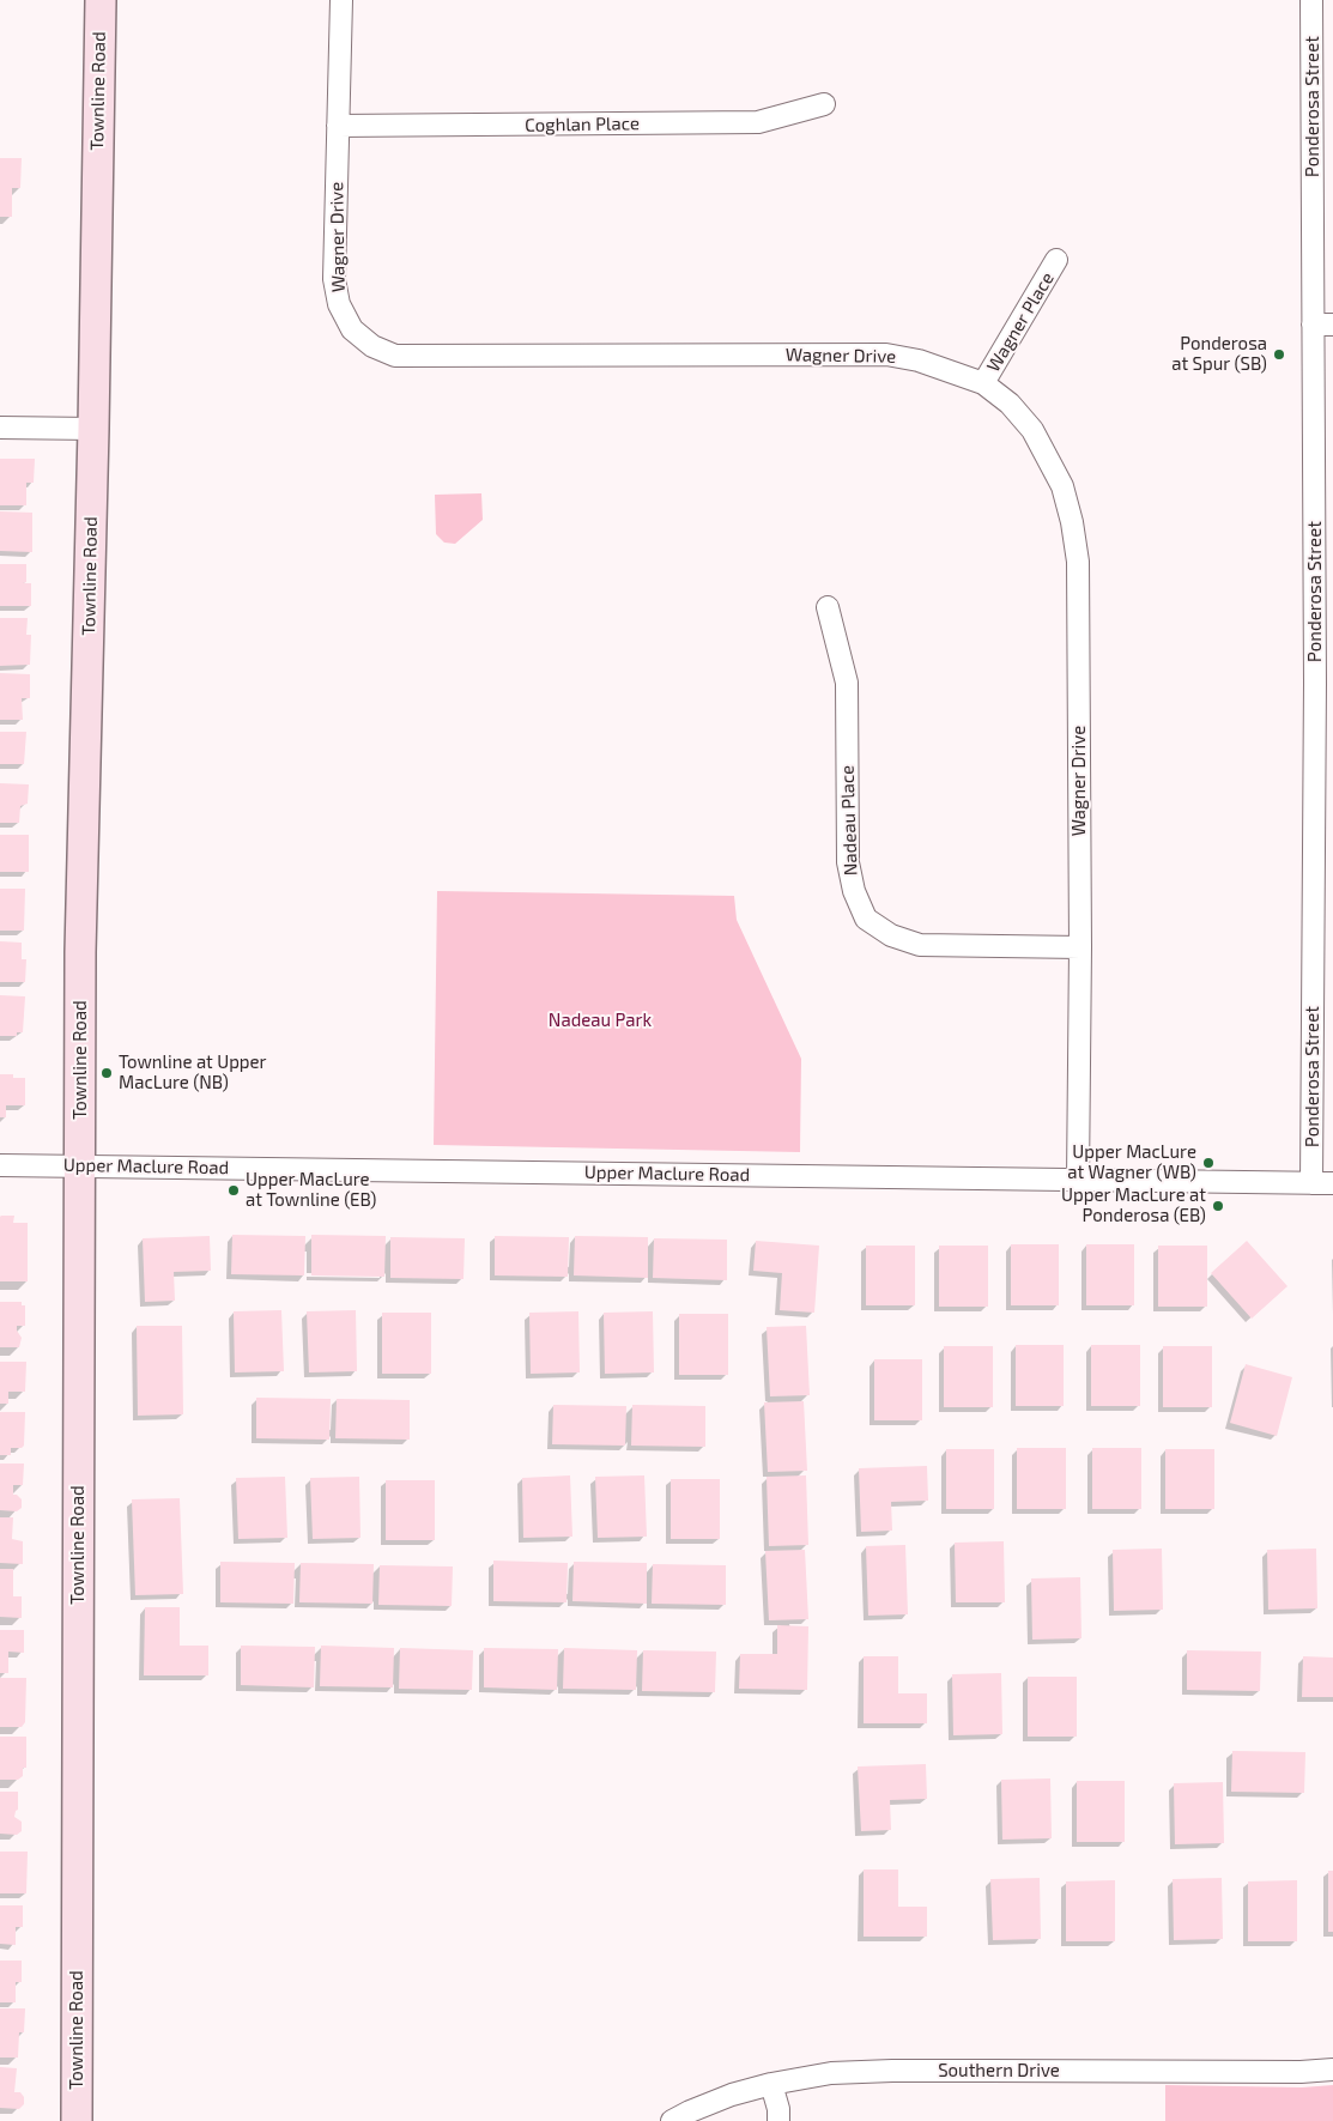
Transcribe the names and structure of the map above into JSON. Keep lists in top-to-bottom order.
{
  "streets": {
    "street": [
      "Townline Road",
      "Ponderosa Street",
      "Coghlan Place",
      "Wagner Drive",
      "Wagner Place",
      "Nadeau Place",
      "Upper Maclure Road",
      "Southern Drive"
    ]
  },
  "crossings": [
    ["Townline Road", "Upper Maclure Road"],
    ["Ponderosa Street", "Upper Maclure Road"],
    ["Coghlan Place", "Wagner Drive"],
    ["Wagner Drive", "Wagner Place"],
    ["Wagner Drive", "Nadeau Place"],
    ["Wagner Drive", "Upper Maclure Road"]
  ],
  "parks": ["Nadeau Park"],
  "places": [
    "Ponderosa at Spur (SB)",
    "Townline at Upper MacLure (NB)",
    "Upper MacLure at Wagner (WB)",
    "Upper MacLure at Townline (EB)",
    "Upper MacLure at Ponderosa (EB)"
  ]
}
